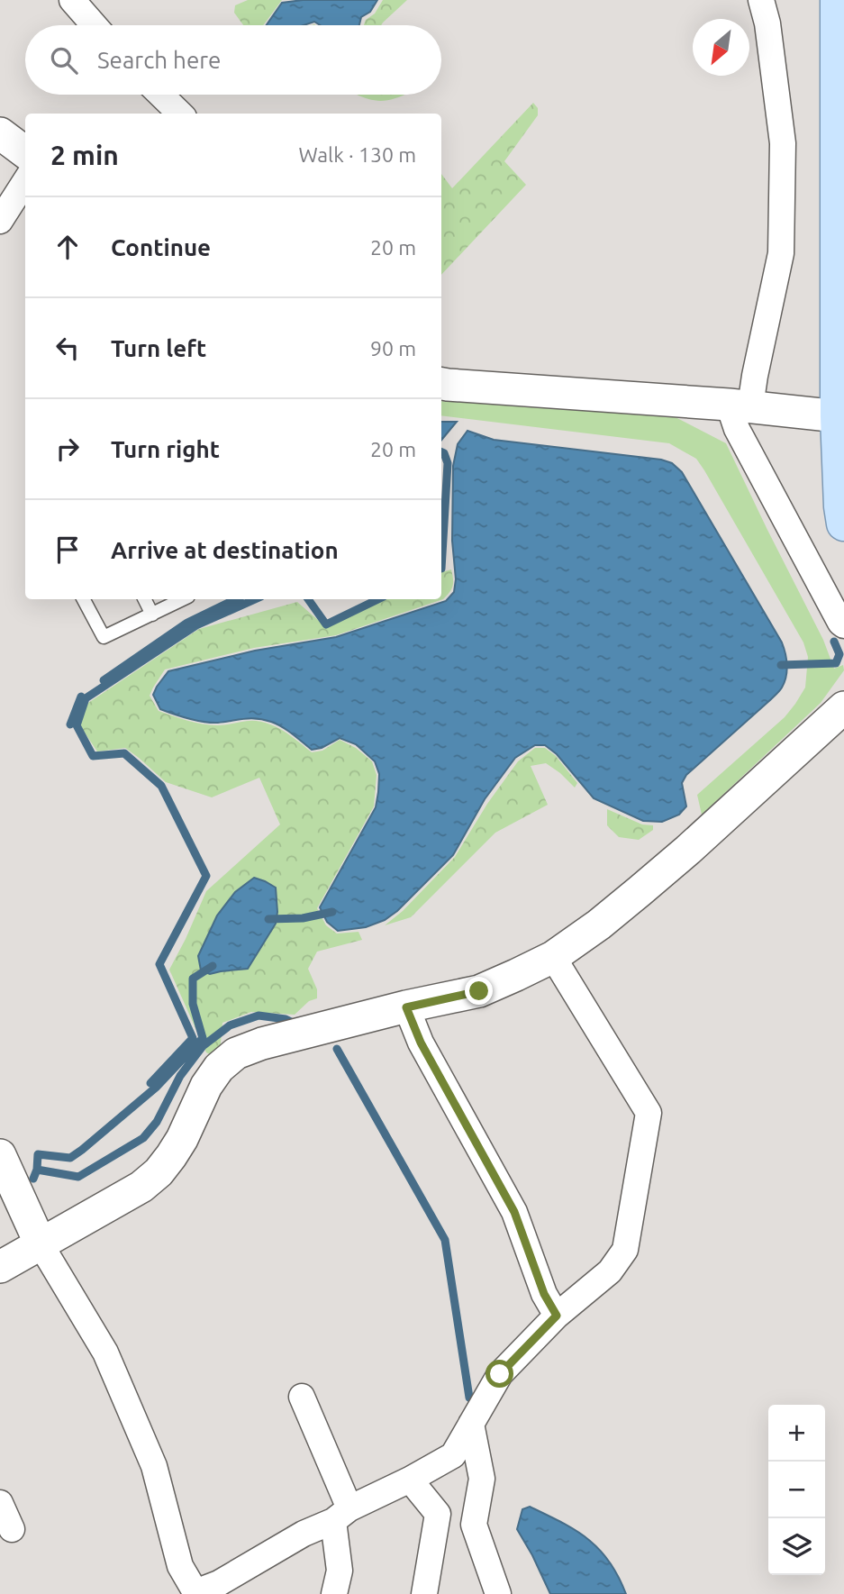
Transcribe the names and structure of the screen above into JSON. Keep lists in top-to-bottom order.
{
  "north": "bottom left",
  "page": {
    "search": "Search here",
    "heading": ["2 min", "Walk · 130 m"],
    "list": [
      ["Continue", "20 m"],
      ["Turn left", "90 m"],
      ["Turn right", "20 m"],
      "Arrive at destination"
    ],
    "map_buttons": ["+", "−"]
  }
}
